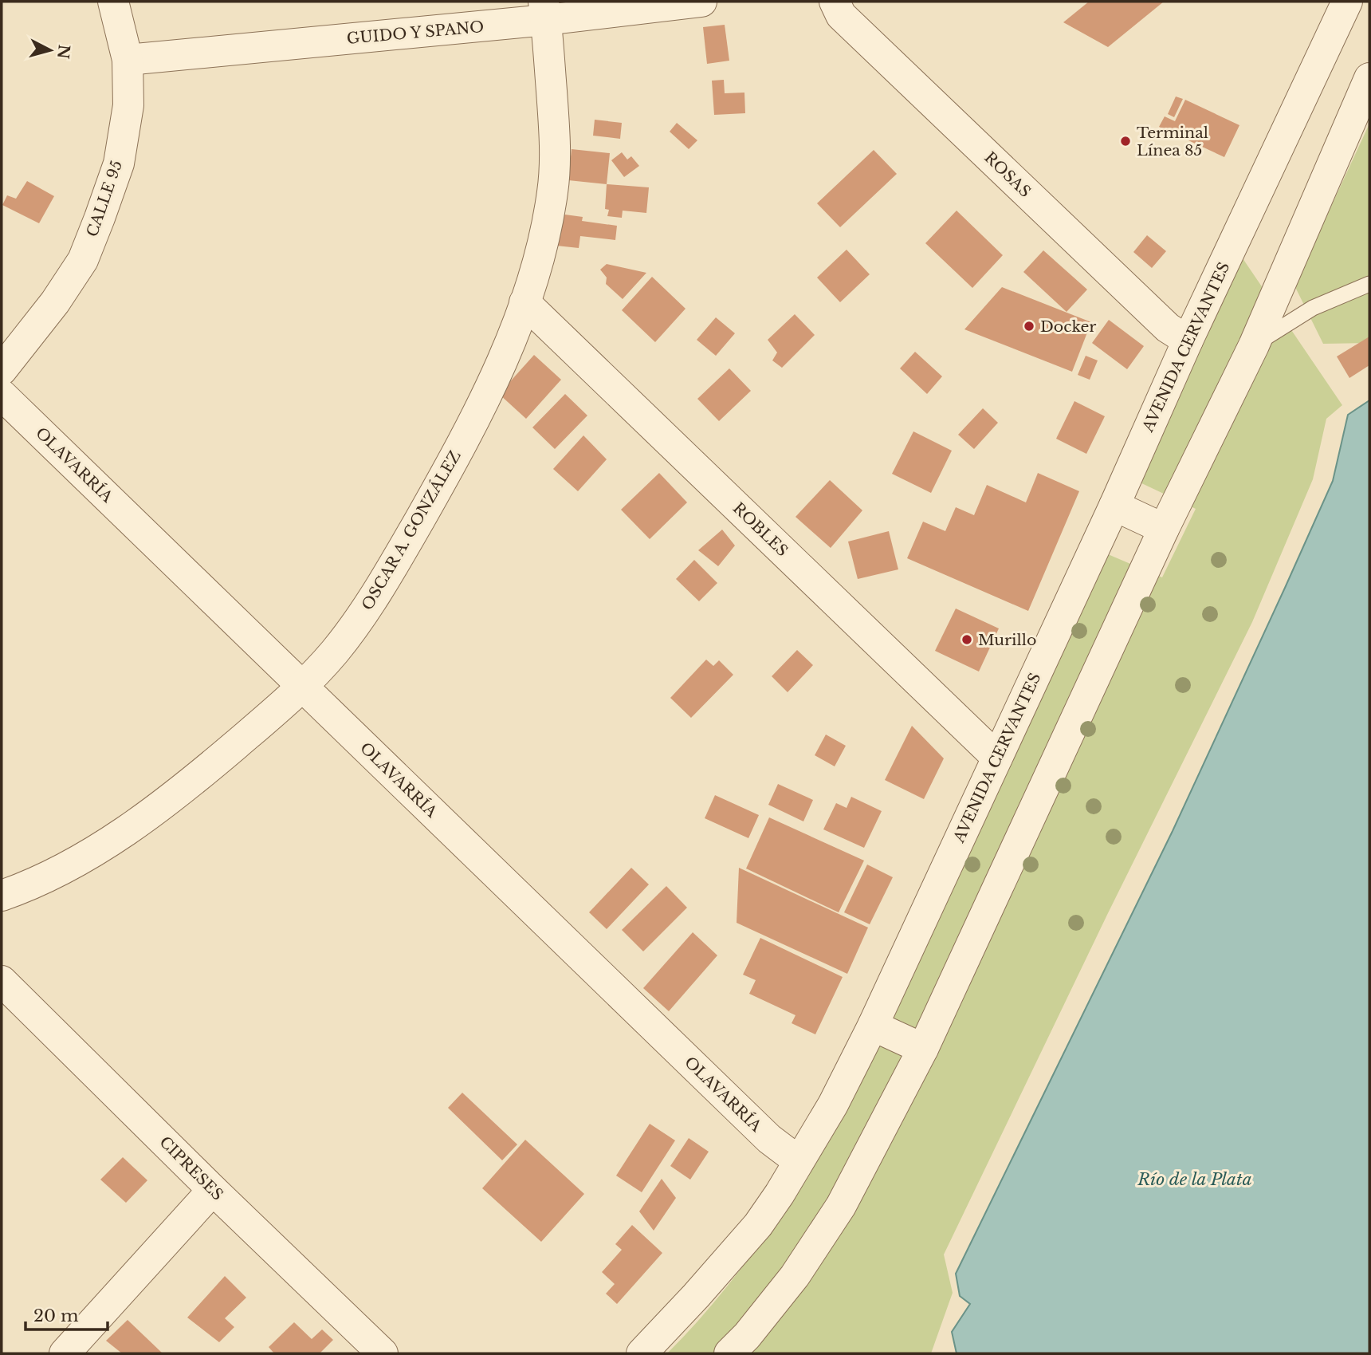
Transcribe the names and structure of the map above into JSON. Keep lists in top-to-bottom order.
{
  "streets": {
    "street": [
      "GUIDO Y SPANO",
      "ROSAS",
      "CALLE 95",
      "AVENIDA CERVANTES",
      "OLAVARRÍA",
      "ROBLES",
      "OSCAR A. GONZÁLEZ",
      "CIPRESES"
    ]
  },
  "crossings": [
    ["GUIDO Y SPANO", "CALLE 95"],
    ["GUIDO Y SPANO", "OSCAR A. GONZÁLEZ"],
    ["ROSAS", "AVENIDA CERVANTES"],
    ["AVENIDA CERVANTES", "OLAVARRÍA"],
    ["AVENIDA CERVANTES", "ROBLES"],
    ["OLAVARRÍA", "OSCAR A. GONZÁLEZ"],
    ["ROBLES", "OSCAR A. GONZÁLEZ"]
  ],
  "water": ["Río de la Plata"],
  "places": ["Terminal Línea 85", "Docker", "Murillo"],
  "scale_bar": "20 m",
  "north": "right"
}
